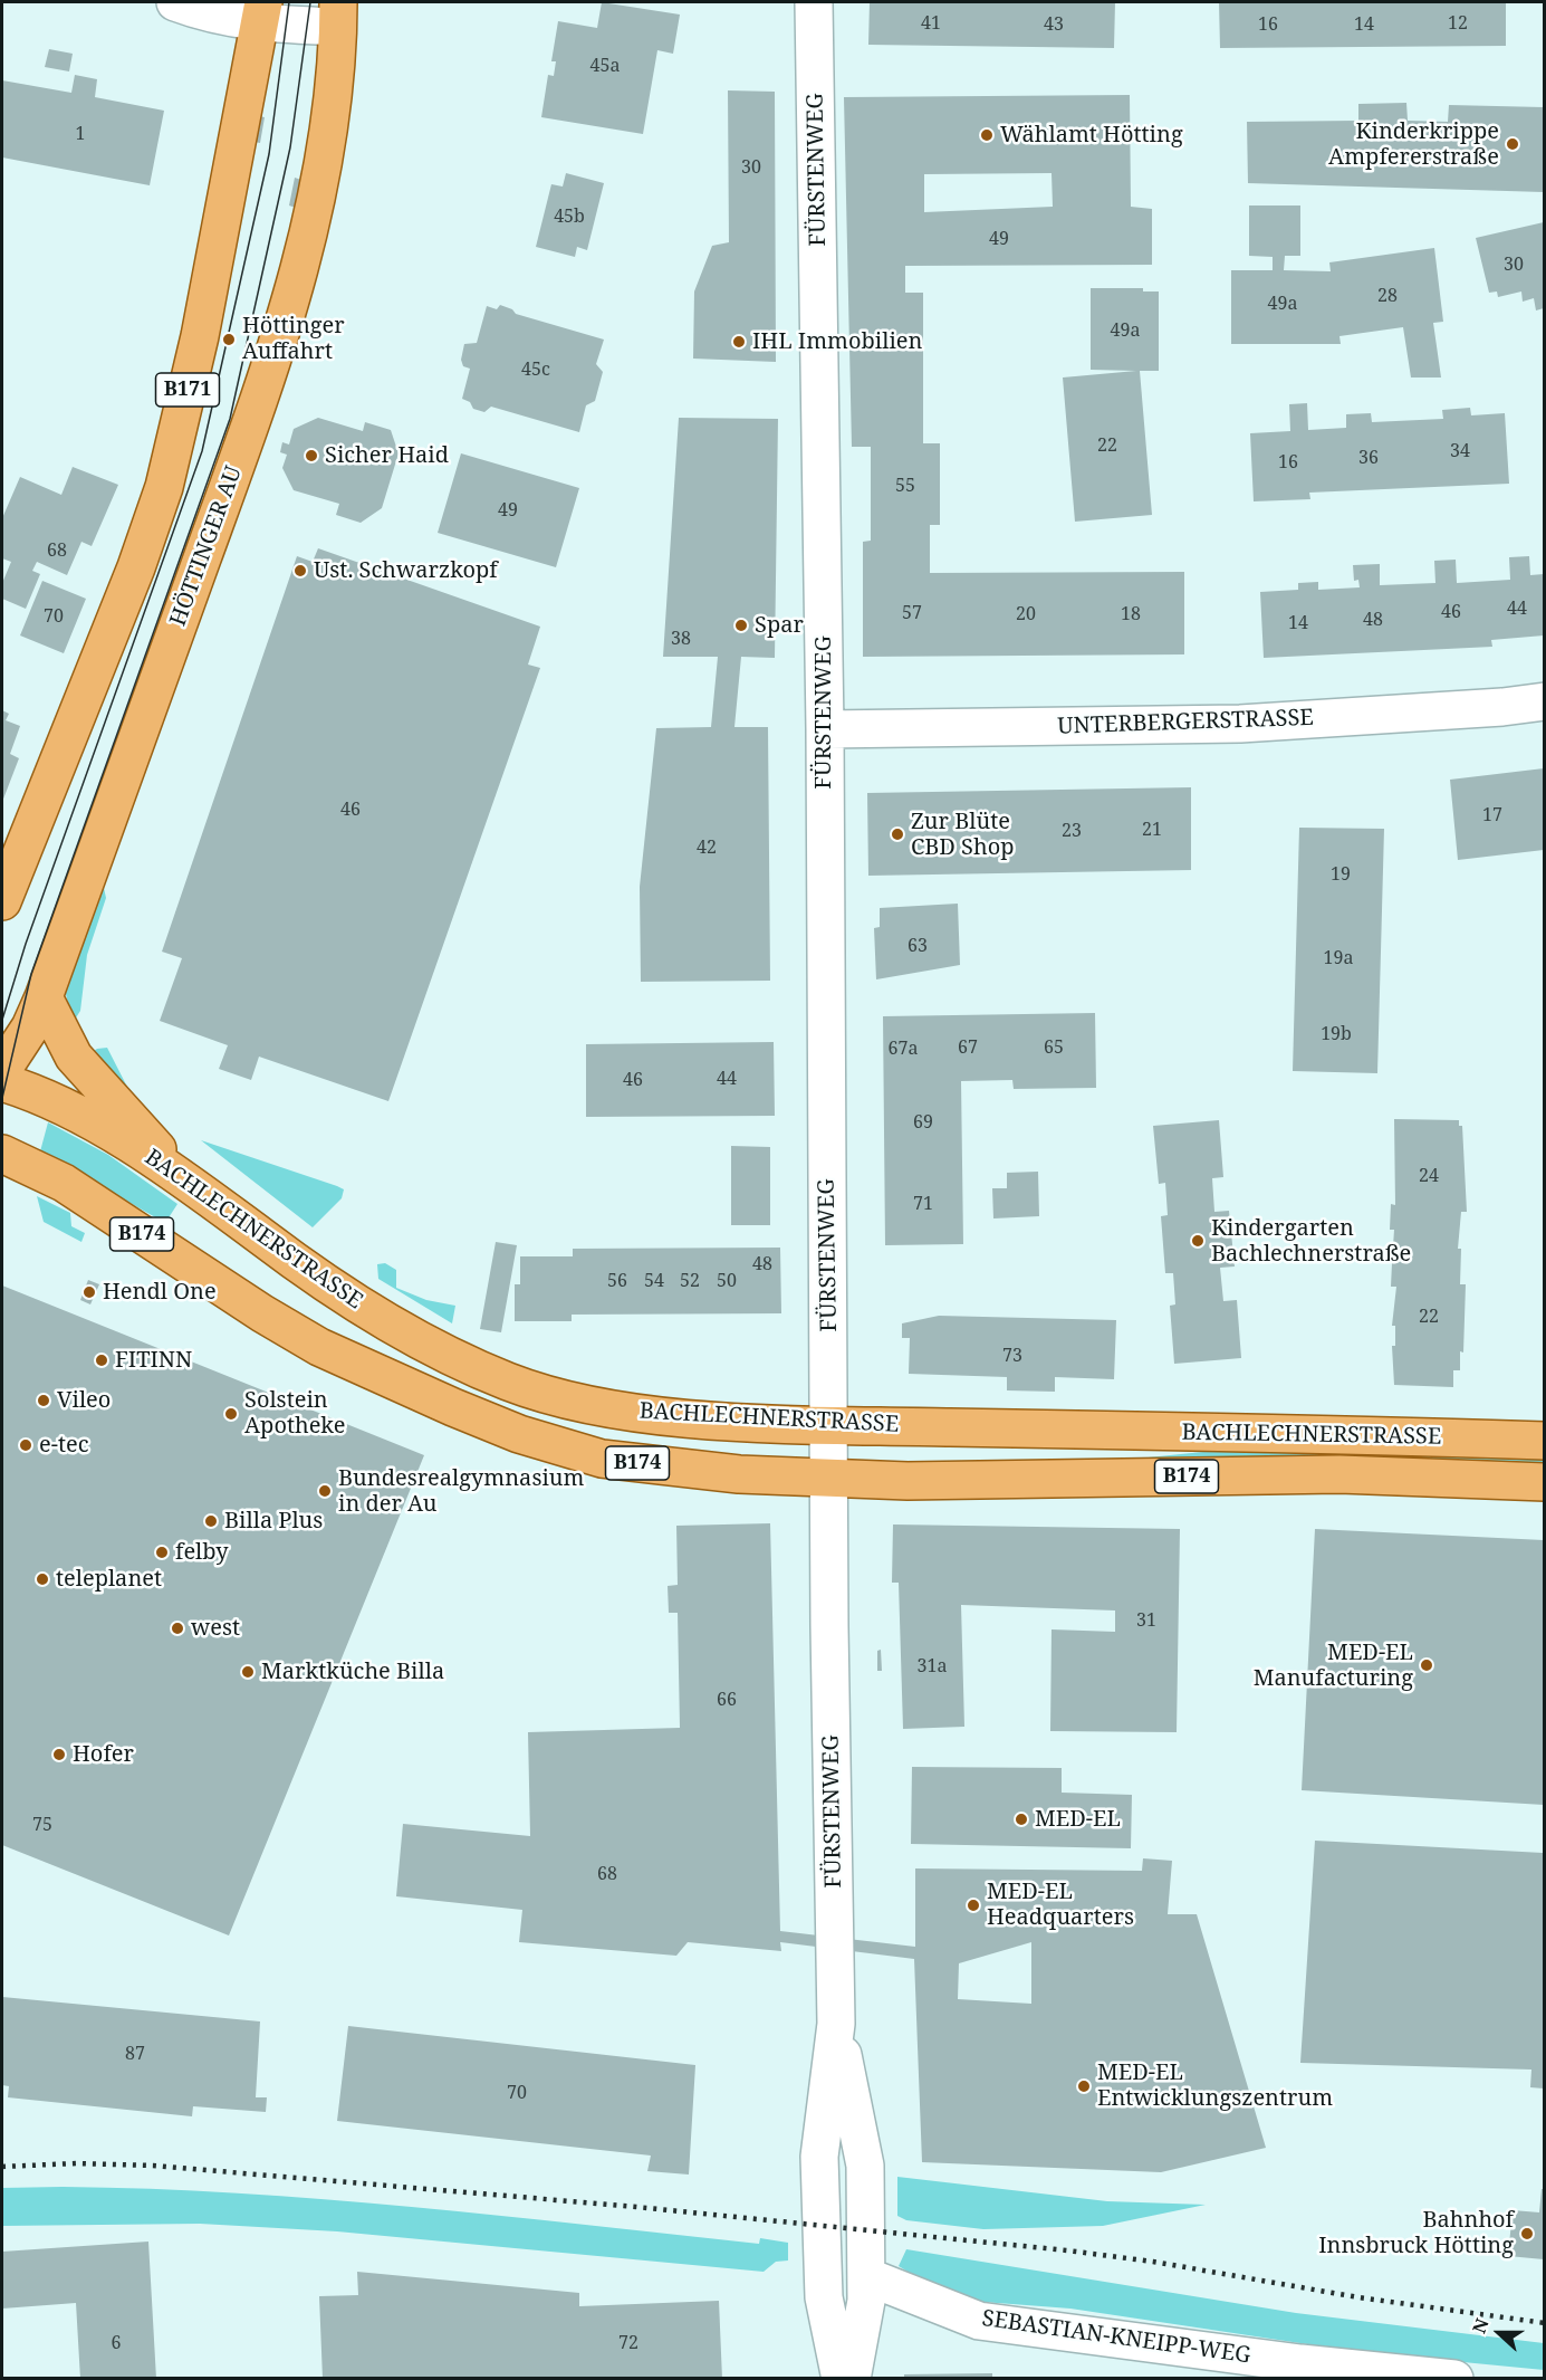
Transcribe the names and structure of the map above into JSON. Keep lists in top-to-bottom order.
{
  "streets": {
    "main road": [
      "B171",
      "HÖTTINGER AU",
      "BACHLECHNERSTRASSE",
      "B174"
    ],
    "street": ["FÜRSTENWEG", "UNTERBERGERSTRASSE", "SEBASTIAN-KNEIPP-WEG"]
  },
  "crossings": [
    ["FÜRSTENWEG", "UNTERBERGERSTRASSE"],
    ["FÜRSTENWEG", "BACHLECHNERSTRASSE"],
    ["FÜRSTENWEG", "SEBASTIAN-KNEIPP-WEG"]
  ],
  "places": [
    "Wählamt Hötting",
    "Kinderkrippe Ampfererstraße",
    "Höttinger Auffahrt",
    "IHL Immobilien",
    "Sicher Haid",
    "Ust. Schwarzkopf",
    "Spar",
    "Zur Blüte CBD Shop",
    "Kindergarten Bachlechnerstraße",
    "Hendl One",
    "FITINN",
    "Vileo",
    "Solstein Apotheke",
    "e-tec",
    "Bundesrealgymnasium in der Au",
    "Billa Plus",
    "felby",
    "teleplanet",
    "west",
    "MED-EL Manufacturing",
    "Marktküche Billa",
    "Hofer",
    "MED-EL",
    "MED-EL Headquarters",
    "MED-EL Entwicklungszentrum",
    "Bahnhof Innsbruck Hötting"
  ],
  "house_numbers": [
    "41",
    "12",
    "43",
    "16",
    "14",
    "45a",
    "1",
    "30",
    "45b",
    "49",
    "30",
    "28",
    "49a",
    "49a",
    "45c",
    "22",
    "34",
    "36",
    "16",
    "55",
    "49",
    "68",
    "44",
    "46",
    "57",
    "20",
    "18",
    "70",
    "48",
    "14",
    "38",
    "46",
    "17",
    "21",
    "23",
    "42",
    "19",
    "63",
    "19a",
    "19b",
    "67",
    "65",
    "67a",
    "44",
    "46",
    "69",
    "24",
    "71",
    "48",
    "56",
    "54",
    "52",
    "50",
    "22",
    "73",
    "31",
    "31a",
    "66",
    "75",
    "68",
    "87",
    "70",
    "6",
    "72"
  ],
  "north": "left"
}
